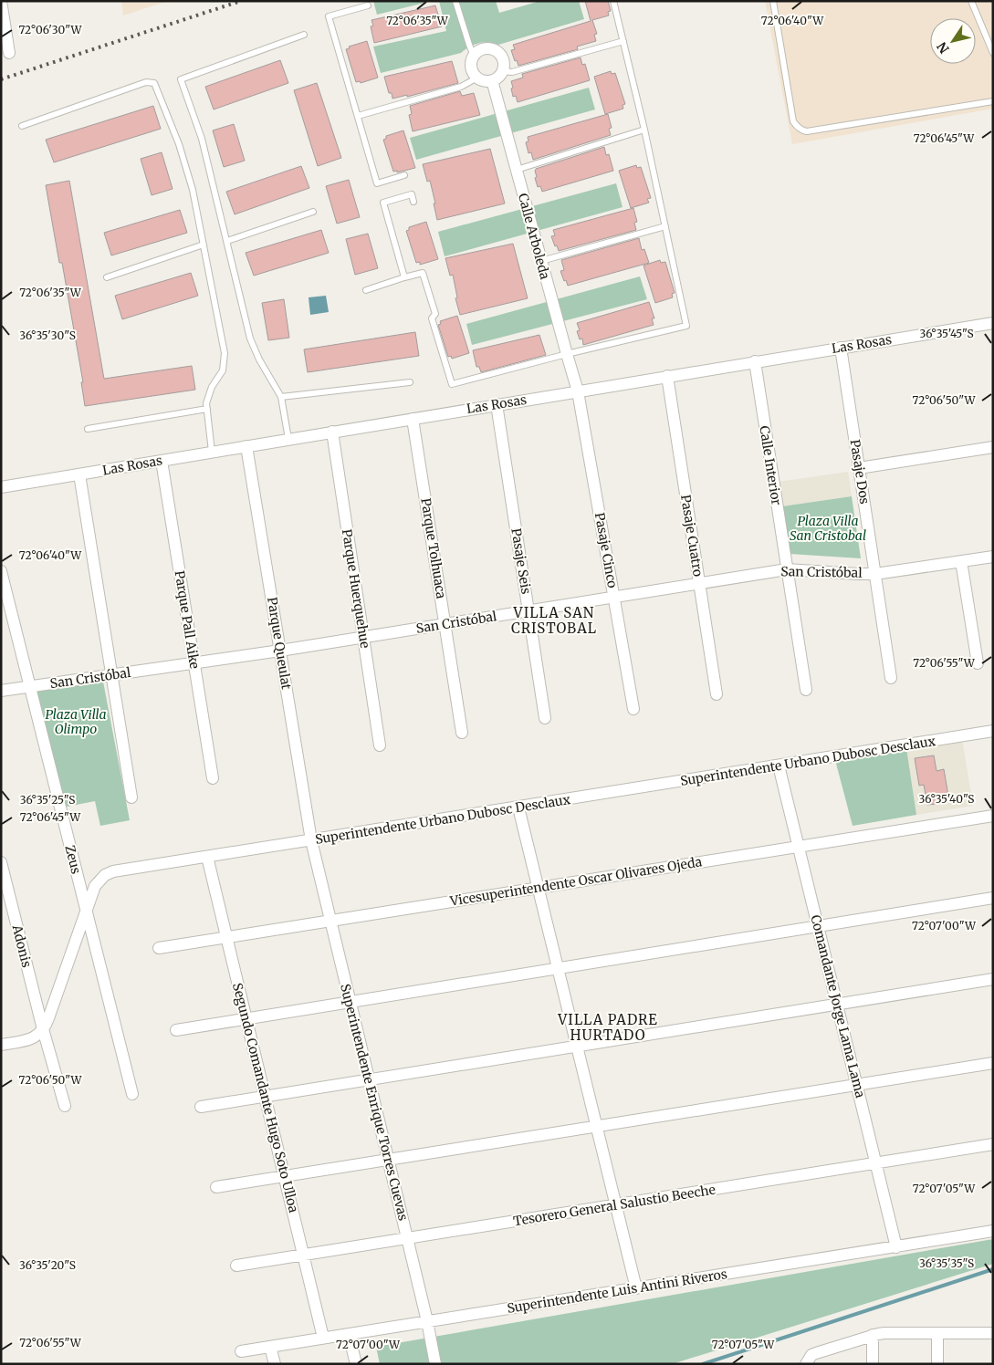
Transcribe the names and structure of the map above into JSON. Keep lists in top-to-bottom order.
{
  "streets": {
    "street": [
      "Calle Arboleda",
      "Las Rosas",
      "Calle Interior",
      "Pasaje Dos",
      "Pasaje Cuatro",
      "Parque Tolhuaca",
      "Pasaje Cinco",
      "Pasaje Seis",
      "San Cristóbal",
      "Parque Huerquehue",
      "Parque Pall Aike",
      "Parque Queulat",
      "Superintendente Urbano Dubosc Desclaux",
      "Zeus",
      "Vicesuperintendente Oscar Olivares Ojeda",
      "Adonis",
      "Comandante Jorge Lama Lama",
      "Segundo Comandante Hugo Soto Ulloa",
      "Superintendente Enrique Torres Cuevas",
      "Tesorero General Salustio Beeche",
      "Superintendente Luis Antini Riveros"
    ]
  },
  "crossings": [
    ["Calle Arboleda", "Las Rosas"],
    ["Calle Arboleda", "Pasaje Cinco"],
    ["Las Rosas", "Calle Interior"],
    ["Las Rosas", "Pasaje Dos"],
    ["Las Rosas", "Pasaje Cuatro"],
    ["Las Rosas", "Parque Tolhuaca"],
    ["Las Rosas", "Pasaje Cinco"],
    ["Las Rosas", "Pasaje Seis"],
    ["Las Rosas", "Parque Huerquehue"],
    ["Las Rosas", "Parque Pall Aike"],
    ["Las Rosas", "Parque Queulat"],
    ["Calle Interior", "San Cristóbal"],
    ["Pasaje Dos", "San Cristóbal"],
    ["Pasaje Cuatro", "San Cristóbal"],
    ["Parque Tolhuaca", "San Cristóbal"],
    ["Pasaje Cinco", "San Cristóbal"],
    ["Pasaje Seis", "San Cristóbal"],
    ["San Cristóbal", "Parque Huerquehue"],
    ["San Cristóbal", "Parque Pall Aike"],
    ["San Cristóbal", "Parque Queulat"],
    ["San Cristóbal", "Zeus"],
    ["Parque Queulat", "Superintendente Urbano Dubosc Desclaux"],
    ["Parque Queulat", "Superintendente Enrique Torres Cuevas"],
    ["Superintendente Urbano Dubosc Desclaux", "Zeus"],
    ["Superintendente Urbano Dubosc Desclaux", "Adonis"],
    ["Superintendente Urbano Dubosc Desclaux", "Comandante Jorge Lama Lama"],
    ["Superintendente Urbano Dubosc Desclaux", "Segundo Comandante Hugo Soto Ulloa"],
    ["Superintendente Urbano Dubosc Desclaux", "Superintendente Enrique Torres Cuevas"],
    ["Vicesuperintendente Oscar Olivares Ojeda", "Comandante Jorge Lama Lama"],
    ["Vicesuperintendente Oscar Olivares Ojeda", "Segundo Comandante Hugo Soto Ulloa"],
    ["Vicesuperintendente Oscar Olivares Ojeda", "Superintendente Enrique Torres Cuevas"],
    ["Comandante Jorge Lama Lama", "Tesorero General Salustio Beeche"],
    ["Comandante Jorge Lama Lama", "Superintendente Luis Antini Riveros"],
    ["Segundo Comandante Hugo Soto Ulloa", "Tesorero General Salustio Beeche"],
    ["Segundo Comandante Hugo Soto Ulloa", "Superintendente Luis Antini Riveros"],
    ["Superintendente Enrique Torres Cuevas", "Tesorero General Salustio Beeche"],
    ["Superintendente Enrique Torres Cuevas", "Superintendente Luis Antini Riveros"]
  ],
  "districts": ["VILLA SAN CRISTOBAL", "VILLA PADRE HURTADO"],
  "parks": ["Plaza Villa San Cristobal", "Plaza Villa Olimpo"],
  "north": "bottom left",
  "coordinates": [
    "72°06'35\"W",
    "72°06'40\"W",
    "72°06'30\"W",
    "72°06'45\"W",
    "36°35'45\"S",
    "36°35'30\"S",
    "72°06'50\"W",
    "72°06'55\"W",
    "36°35'40\"S",
    "36°35'25\"S",
    "72°07'00\"W",
    "72°07'05\"W",
    "36°35'35\"S",
    "36°35'20\"S"
  ]
}
